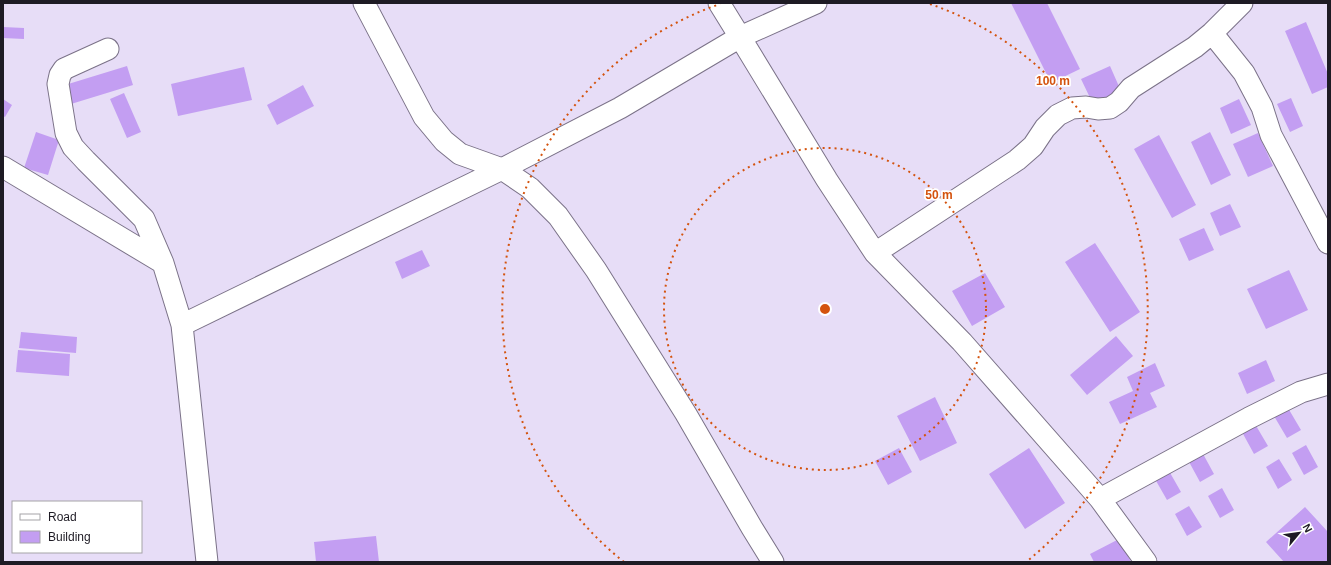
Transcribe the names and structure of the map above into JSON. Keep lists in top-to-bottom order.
{
  "legend": ["Road", "Building"],
  "north": "top right",
  "rings": ["100 m", "50 m"]
}
